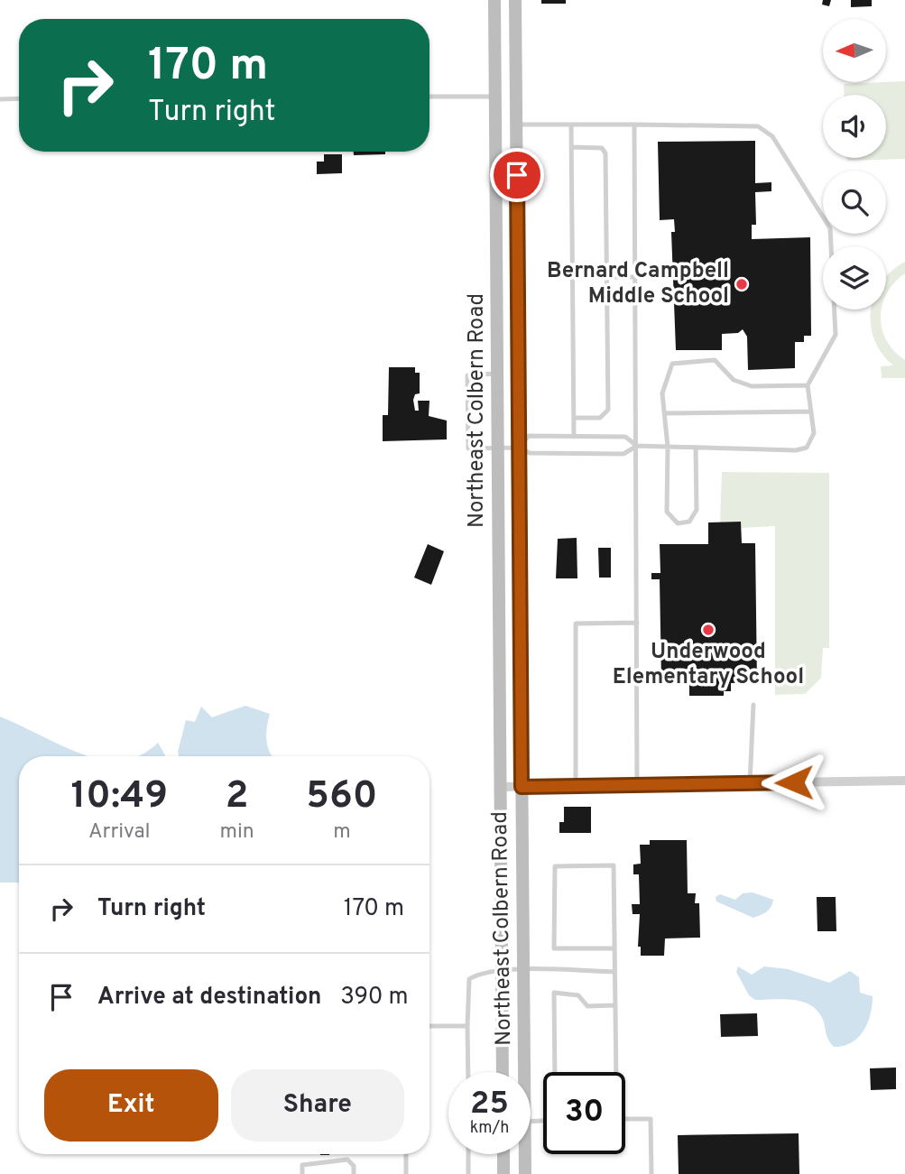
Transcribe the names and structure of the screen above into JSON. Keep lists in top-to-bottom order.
{
  "streets": {
    "main road": ["Northeast Colbern Road"]
  },
  "places": ["Bernard Campbell Middle School", "Underwood Elementary School"],
  "north": "left",
  "page": {
    "turn": ["170 m", "Turn right"],
    "eta": [
      "10:49",
      "Arrival",
      "2",
      "min",
      "560",
      "m"
    ],
    "list": [
      {
        "name": "Turn right",
        "value": "170 m"
      },
      {
        "name": "Arrive at destination",
        "value": "390 m"
      }
    ],
    "buttons": ["Exit", "Share"],
    "speed": "25 km/h",
    "limit": "30"
  }
}
